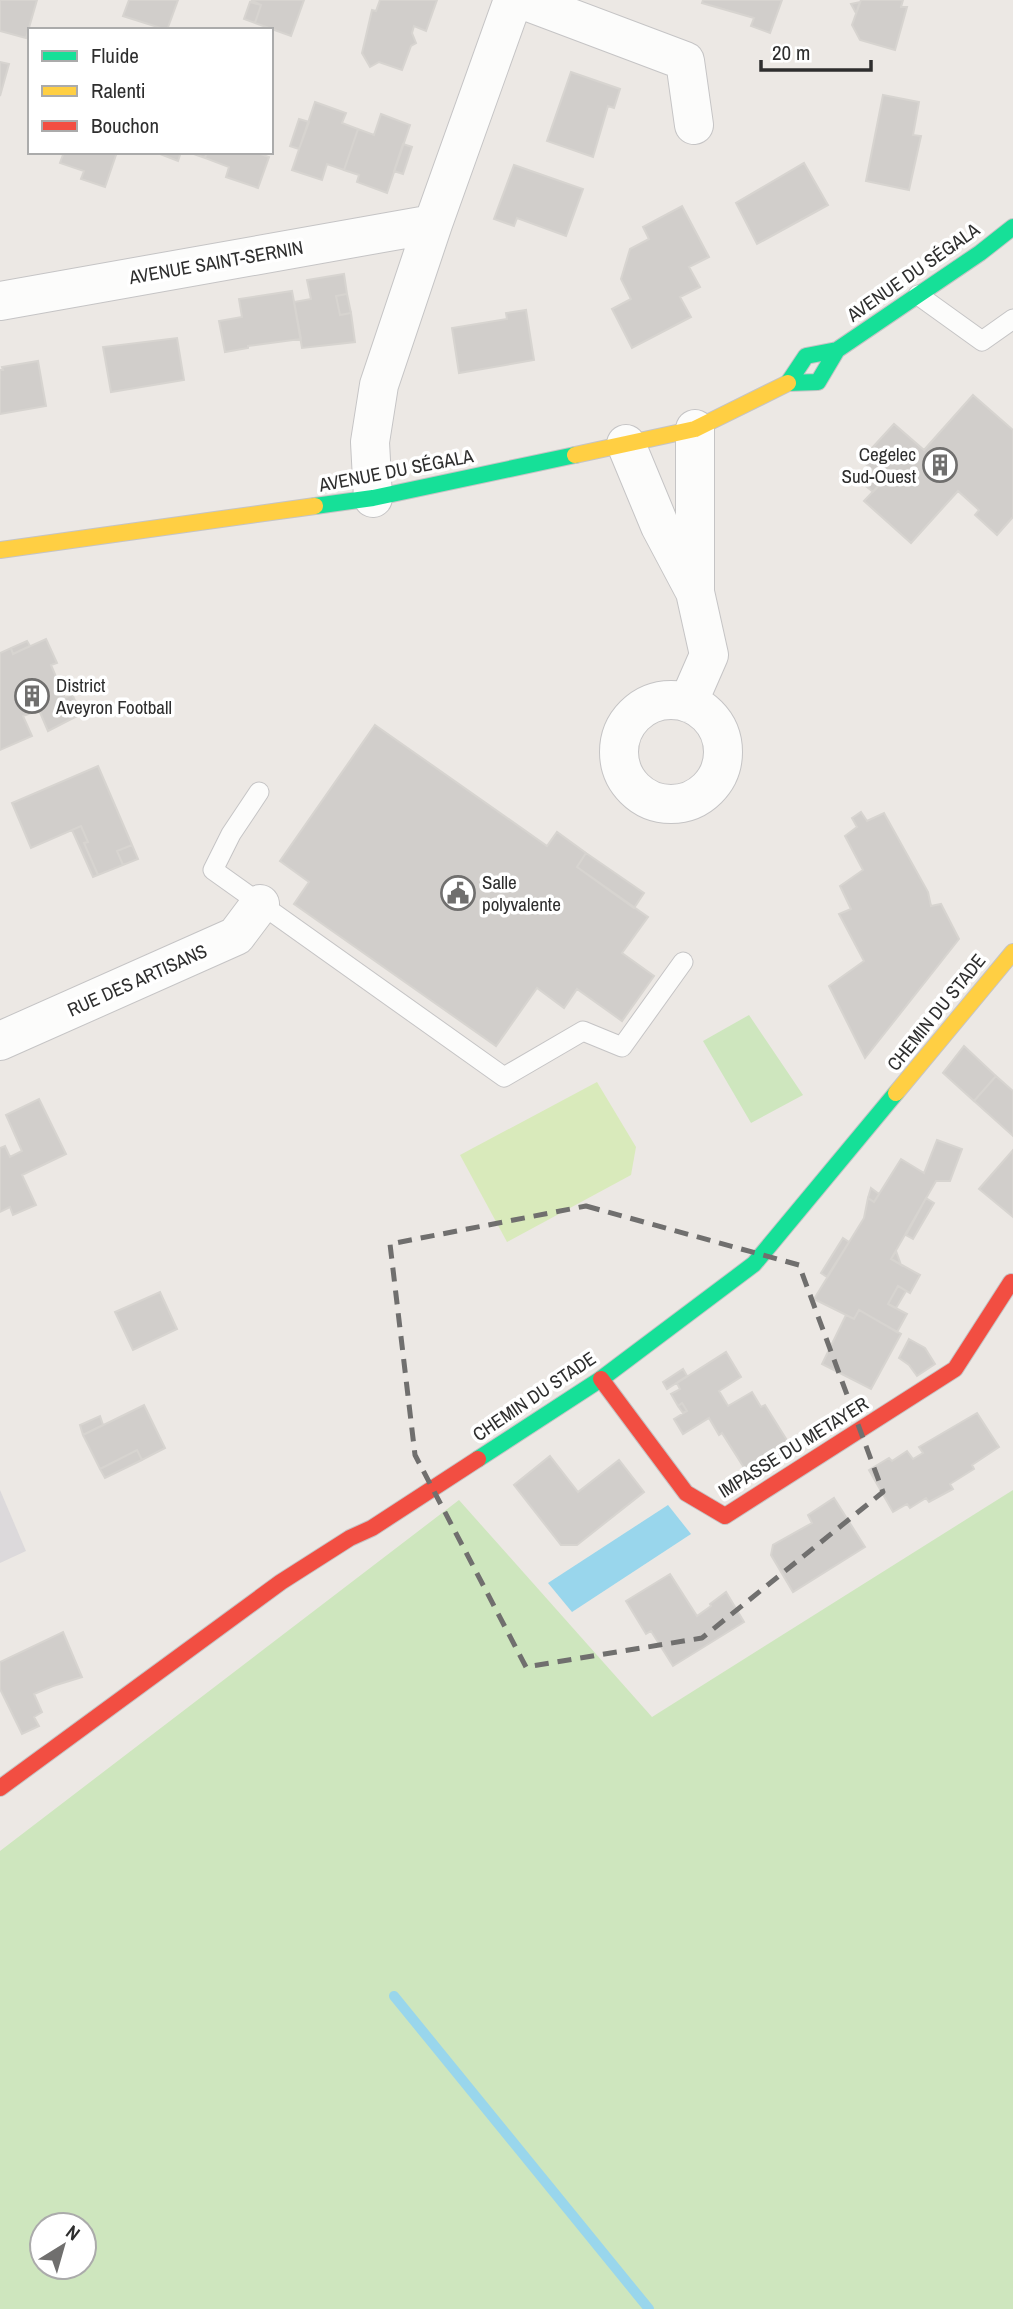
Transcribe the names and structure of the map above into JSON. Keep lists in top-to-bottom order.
{
  "streets": {
    "street": [
      "AVENUE SAINT-SERNIN",
      "AVENUE DU SÉGALA",
      "RUE DES ARTISANS",
      "CHEMIN DU STADE",
      "IMPASSE DU METAYER"
    ]
  },
  "crossings": [
    ["CHEMIN DU STADE", "IMPASSE DU METAYER"]
  ],
  "places": {
    "building": ["Cegelec Sud-Ouest", "District Aveyron Football"],
    "public building": ["Salle polyvalente"]
  },
  "legend": ["Fluide", "Ralenti", "Bouchon"],
  "scale_bar": "20 m",
  "north": "top right"
}
